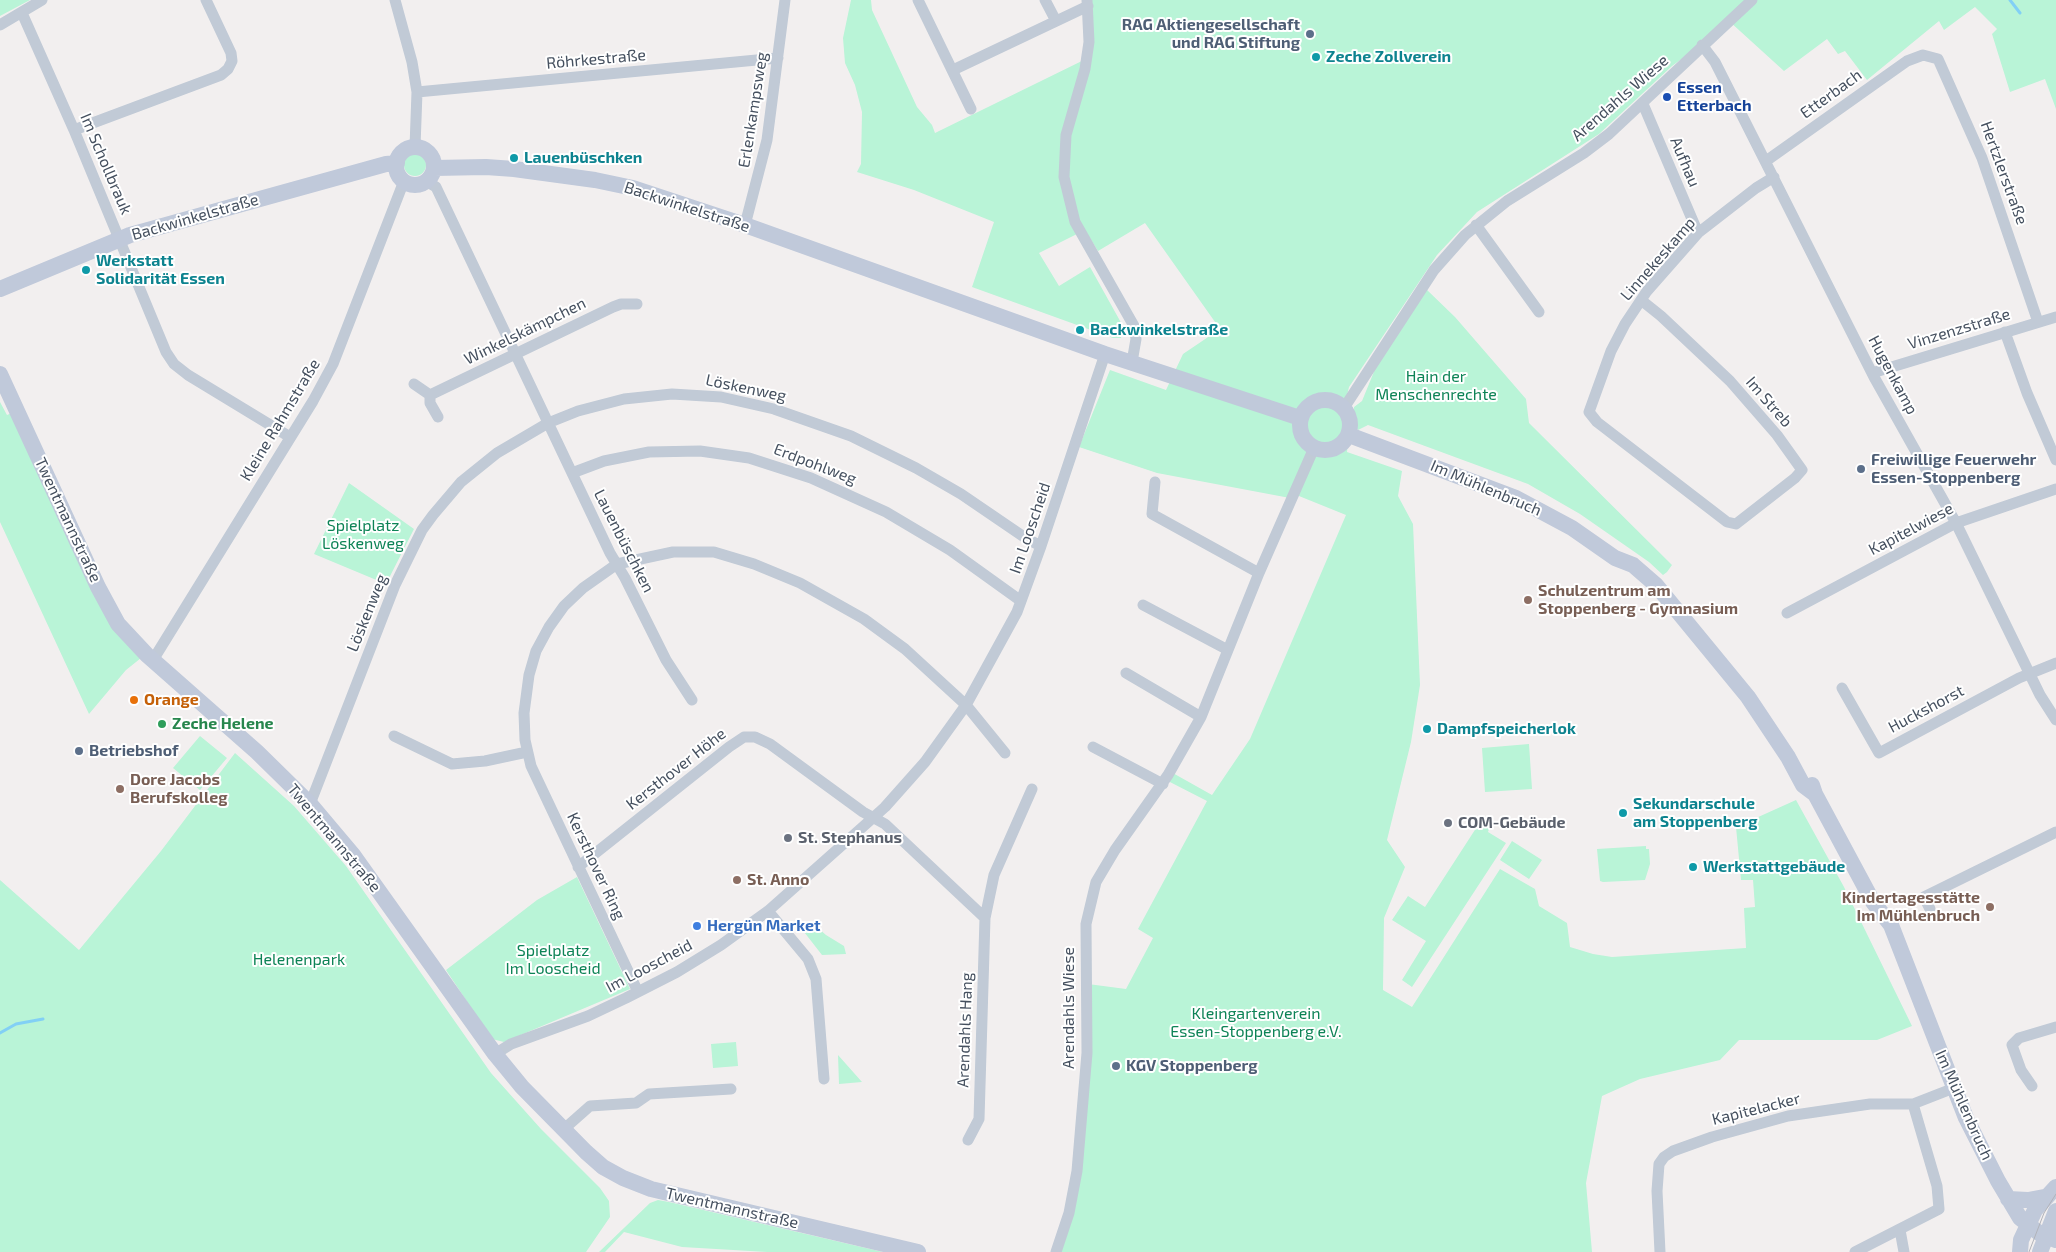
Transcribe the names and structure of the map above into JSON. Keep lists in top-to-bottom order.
{
  "streets": {
    "main road": ["Backwinkelstraße", "Im Mühlenbruch", "Twentmannstraße"],
    "street": [
      "Röhrkestraße",
      "Etterbach",
      "Arendahls Wiese",
      "Erlenkampsweg",
      "Aufhau",
      "Im Schollbrauk",
      "Hertzlerstraße",
      "Linnekeskamp",
      "Vinzenzstraße",
      "Winkelskämpchen",
      "Hugenkamp",
      "Löskenweg",
      "Im Streb",
      "Kleine Rahmstraße",
      "Erdpohlweg",
      "Im Looscheid",
      "Kapitelwiese",
      "Lauenbüschken",
      "Huckshorst",
      "Kersthover Höhe",
      "Kersthover Ring",
      "Arendahls Hang",
      "Kapitelacker"
    ]
  },
  "crossings": [
    ["Röhrkestraße", "Erlenkampsweg"],
    ["Etterbach", "Hertzlerstraße"],
    ["Etterbach", "Hugenkamp"],
    ["Arendahls Wiese", "Aufhau"],
    ["Arendahls Wiese", "Backwinkelstraße"],
    ["Arendahls Wiese", "Hugenkamp"],
    ["Arendahls Wiese", "Im Mühlenbruch"],
    ["Erlenkampsweg", "Backwinkelstraße"],
    ["Aufhau", "Linnekeskamp"],
    ["Im Schollbrauk", "Backwinkelstraße"],
    ["Im Schollbrauk", "Kleine Rahmstraße"],
    ["Hertzlerstraße", "Vinzenzstraße"],
    ["Backwinkelstraße", "Kleine Rahmstraße"],
    ["Backwinkelstraße", "Im Mühlenbruch"],
    ["Backwinkelstraße", "Im Looscheid"],
    ["Backwinkelstraße", "Lauenbüschken"],
    ["Linnekeskamp", "Hugenkamp"],
    ["Linnekeskamp", "Im Streb"],
    ["Vinzenzstraße", "Hugenkamp"],
    ["Winkelskämpchen", "Lauenbüschken"],
    ["Hugenkamp", "Kapitelwiese"],
    ["Hugenkamp", "Huckshorst"],
    ["Löskenweg", "Twentmannstraße"],
    ["Löskenweg", "Im Looscheid"],
    ["Löskenweg", "Lauenbüschken"],
    ["Kleine Rahmstraße", "Twentmannstraße"],
    ["Kleine Rahmstraße", "Lauenbüschken"],
    ["Erdpohlweg", "Im Looscheid"],
    ["Erdpohlweg", "Lauenbüschken"],
    ["Im Mühlenbruch", "Kapitelacker"],
    ["Twentmannstraße", "Im Looscheid"],
    ["Im Looscheid", "Kersthover Höhe"],
    ["Im Looscheid", "Kersthover Ring"],
    ["Lauenbüschken", "Kersthover Ring"],
    ["Kersthover Höhe", "Kersthover Ring"]
  ],
  "parks": [
    "Hain der Menschenrechte",
    "Spielplatz Löskenweg",
    "Spielplatz Im Looscheid",
    "Helenenpark",
    "Kleingartenverein Essen-Stoppenberg e.V."
  ],
  "places": [
    "RAG Aktiengesellschaft und RAG Stiftung",
    "Zeche Zollverein",
    "Essen Etterbach",
    "Lauenbüschken",
    "Werkstatt Solidarität Essen",
    "Backwinkelstraße",
    "Freiwillige Feuerwehr Essen-Stoppenberg",
    "Schulzentrum am Stoppenberg - Gymnasium",
    "Orange",
    "Zeche Helene",
    "Dampfspeicherlok",
    "Betriebshof",
    "Dore Jacobs Berufskolleg",
    "Sekundarschule am Stoppenberg",
    "COM-Gebäude",
    "St. Stephanus",
    "Werkstattgebäude",
    "St. Anno",
    "Kindertagesstätte Im Mühlenbruch",
    "Hergün Market",
    "KGV Stoppenberg"
  ]
}
